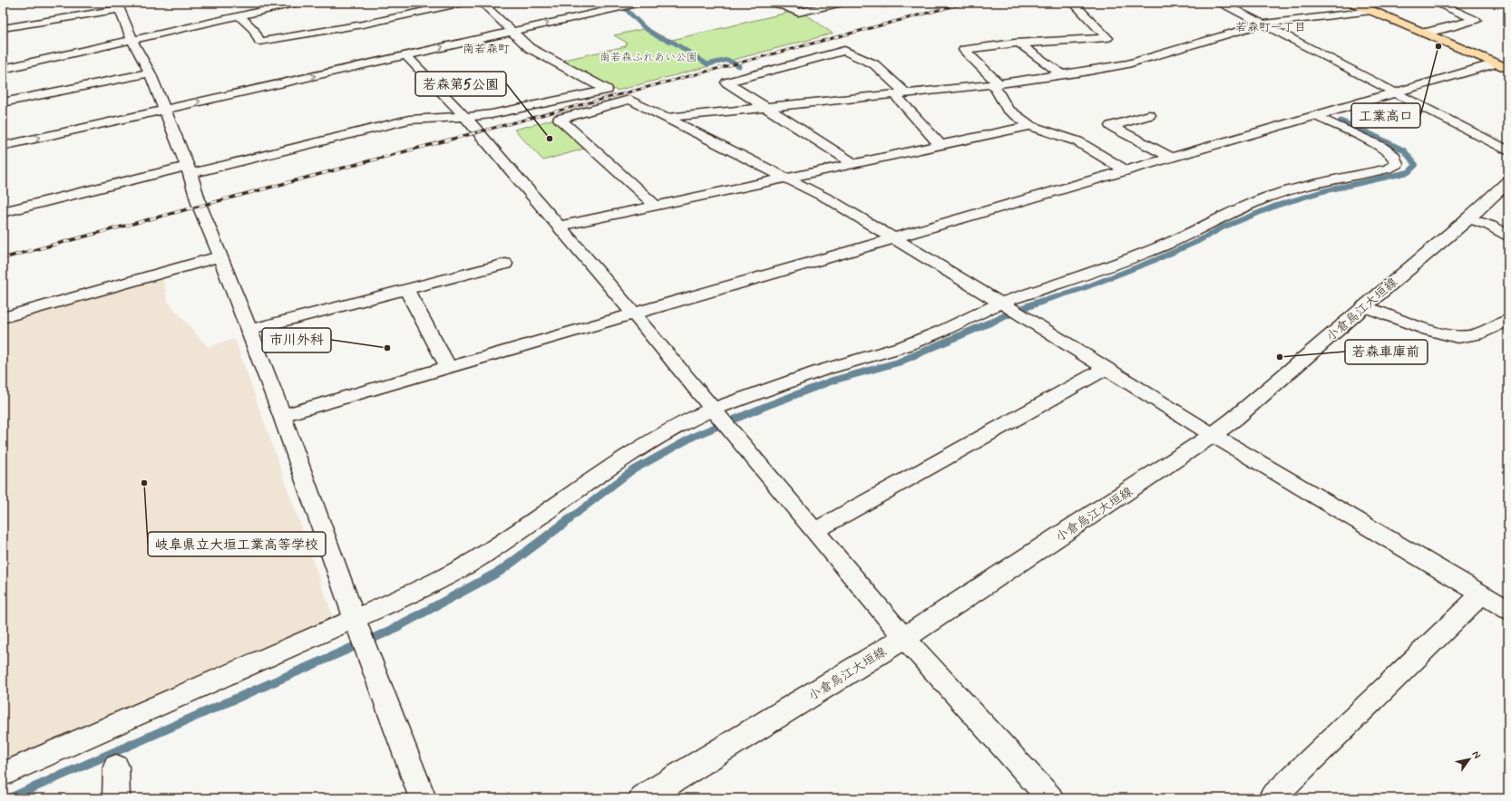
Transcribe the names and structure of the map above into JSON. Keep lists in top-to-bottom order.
{
  "streets": {
    "main road": ["小倉烏江大垣線"]
  },
  "districts": ["若森町一丁目", "南若森町"],
  "parks": ["南若森ふれあい公園"],
  "places": [
    "工業高口",
    "若森第5公園",
    "市川外科",
    "若森車庫前",
    "岐阜県立大垣工業高等学校"
  ],
  "north": "top right"
}
